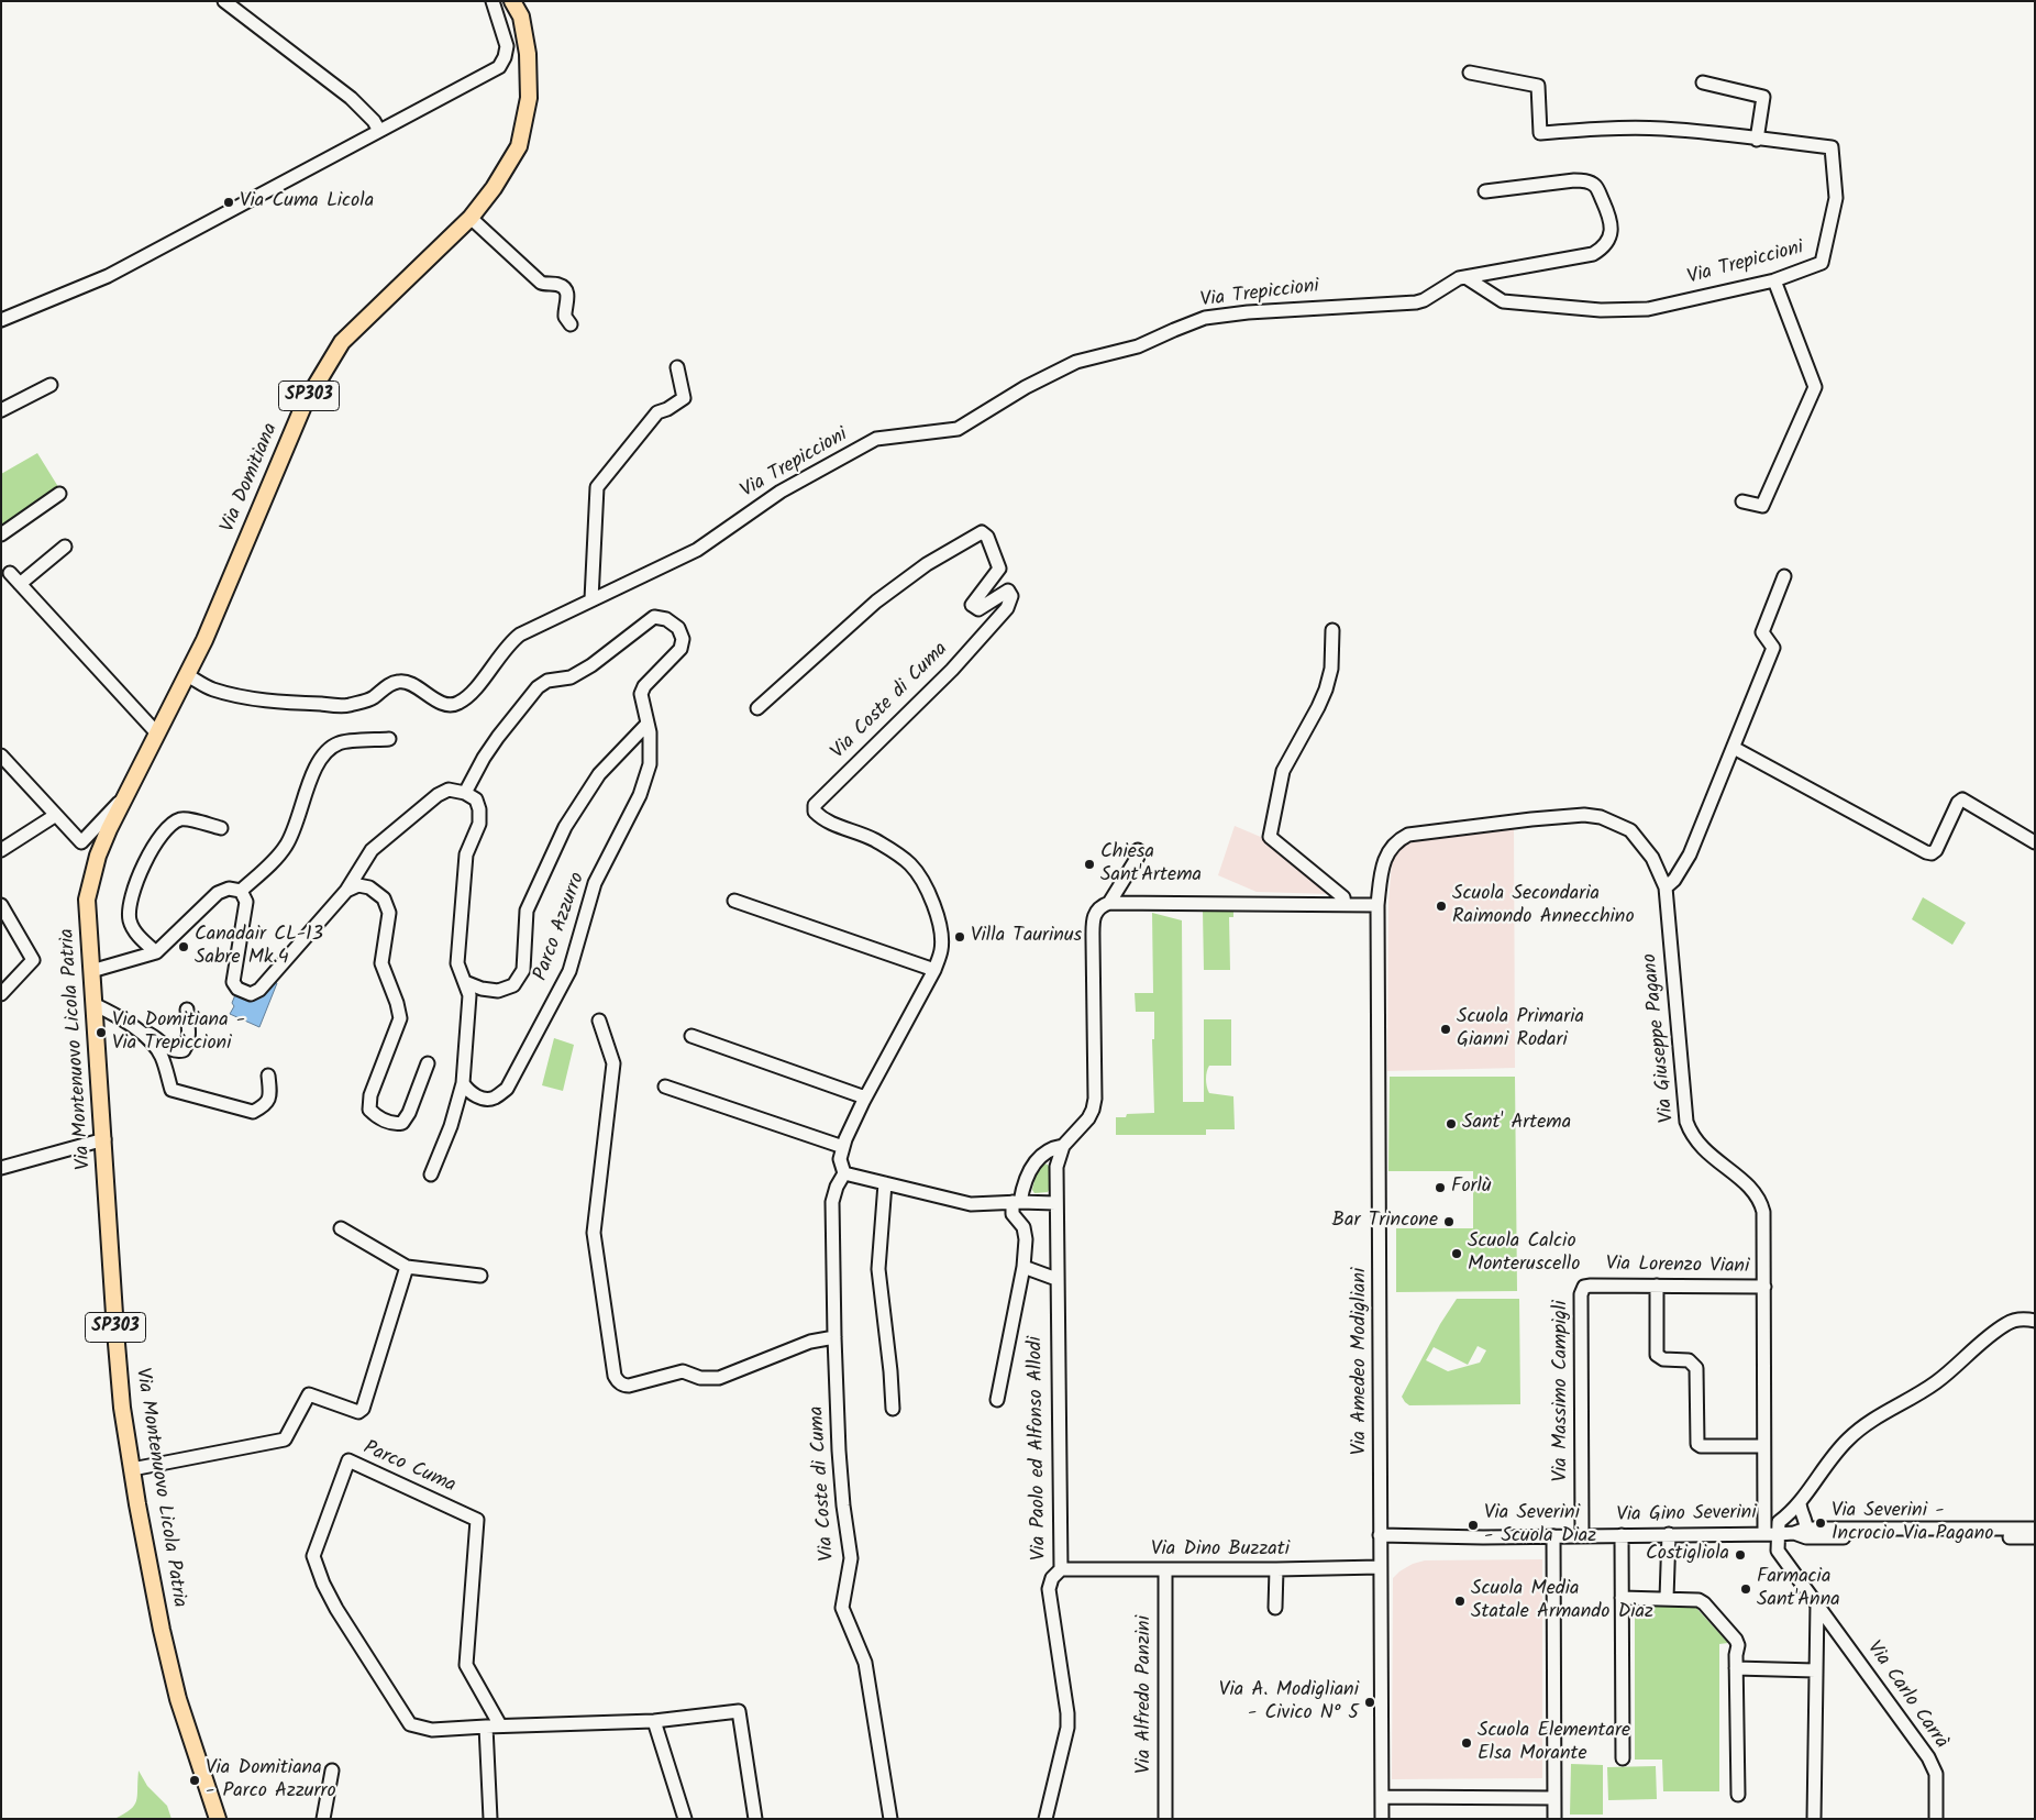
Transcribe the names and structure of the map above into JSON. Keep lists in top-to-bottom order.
{
  "streets": {
    "main road": ["SP303", "Via Domitiana", "Via Montenuovo Licola Patria"],
    "street": [
      "Via Trepiccioni",
      "Via Coste di Cuma",
      "Parco Azzurro",
      "Via Giuseppe Pagano",
      "Via Lorenzo Viani",
      "Via Amedeo Modigliani",
      "Via Massimo Campigli",
      "Via Paolo ed Alfonso Allodi",
      "Parco Cuma",
      "Via Gino Severini",
      "Via Dino Buzzati",
      "Via Alfredo Panzini",
      "Via Carlo Carrà"
    ]
  },
  "crossings": [
    ["Via Trepiccioni", "Via Domitiana"],
    ["Via Domitiana", "Via Montenuovo Licola Patria"],
    ["Via Giuseppe Pagano", "Via Lorenzo Viani"],
    ["Via Giuseppe Pagano", "Via Amedeo Modigliani"],
    ["Via Giuseppe Pagano", "Via Gino Severini"],
    ["Via Giuseppe Pagano", "Via Carlo Carrà"],
    ["Via Lorenzo Viani", "Via Massimo Campigli"],
    ["Via Amedeo Modigliani", "Via Gino Severini"],
    ["Via Amedeo Modigliani", "Via Dino Buzzati"],
    ["Via Massimo Campigli", "Via Gino Severini"],
    ["Via Paolo ed Alfonso Allodi", "Via Dino Buzzati"],
    ["Via Gino Severini", "Via Carlo Carrà"],
    ["Via Dino Buzzati", "Via Alfredo Panzini"]
  ],
  "places": [
    "Via Cuma Licola",
    "Chiesa Sant'Artema",
    "Scuola Secondaria Raimondo Annecchino",
    "Villa Taurinus",
    "Canadair CL-13 Sabre Mk.4",
    "Scuola Primaria Gianni Rodari",
    "Via Domitiana - Via Trepiccioni",
    "Sant' Artema",
    "Forlù",
    "Bar Trincone",
    "Scuola Calcio Monteruscello",
    "Via Severini - Incrocio Via Pagano",
    "Via Severini - Scuola Diaz",
    "Costigliola",
    "Farmacia Sant'Anna",
    "Scuola Media Statale Armando Diaz",
    "Via A. Modigliani - Civico N° 5",
    "Scuola Elementare Elsa Morante",
    "Via Domitiana - Parco Azzurro"
  ]
}
